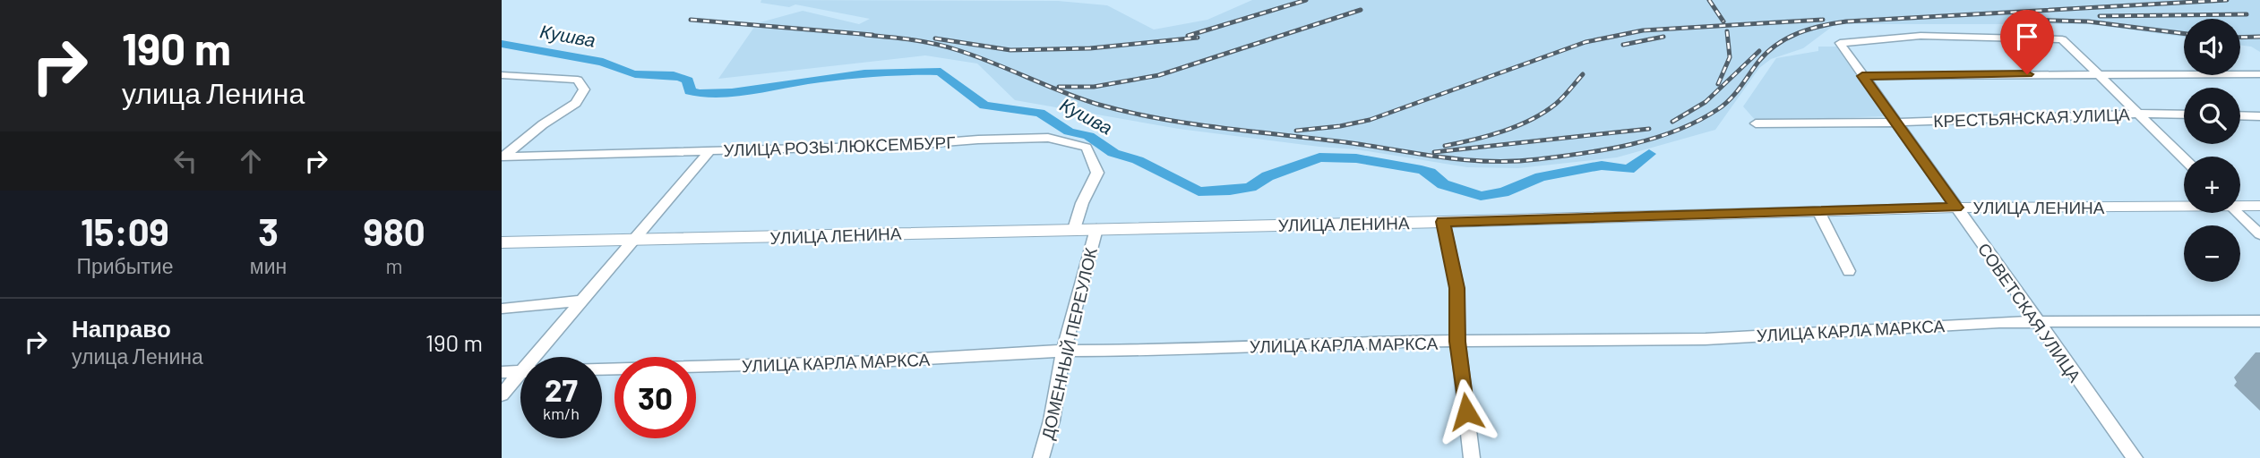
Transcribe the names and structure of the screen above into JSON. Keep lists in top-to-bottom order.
{
  "streets": {
    "main road": ["УЛИЦА ЛЕНИНА"],
    "street": [
      "КРЕСТЬЯНСКАЯ УЛИЦА",
      "УЛИЦА РОЗЫ ЛЮКСЕМБУРГ",
      "СОВЕТСКАЯ УЛИЦА",
      "УЛИЦА КАРЛА МАРКСА",
      "ДОМЕННЫЙ ПЕРЕУЛОК"
    ]
  },
  "crossings": [
    ["КРЕСТЬЯНСКАЯ УЛИЦА", "СОВЕТСКАЯ УЛИЦА"],
    ["УЛИЦА РОЗЫ ЛЮКСЕМБУРГ", "УЛИЦА ЛЕНИНА"],
    ["УЛИЦА ЛЕНИНА", "СОВЕТСКАЯ УЛИЦА"],
    ["УЛИЦА ЛЕНИНА", "ДОМЕННЫЙ ПЕРЕУЛОК"],
    ["СОВЕТСКАЯ УЛИЦА", "УЛИЦА КАРЛА МАРКСА"],
    ["УЛИЦА КАРЛА МАРКСА", "ДОМЕННЫЙ ПЕРЕУЛОК"]
  ],
  "water": ["Кушва"],
  "page": {
    "turn": ["190 m", "улица Ленина"],
    "map_buttons": ["+", "−"],
    "eta": [
      "15:09",
      "Прибытие",
      "3",
      "мин",
      "980",
      "m"
    ],
    "list": [
      {
        "name": "Направо",
        "note": "улица Ленина",
        "value": "190 m"
      }
    ],
    "speed": "27 km/h",
    "limit": "30"
  }
}
